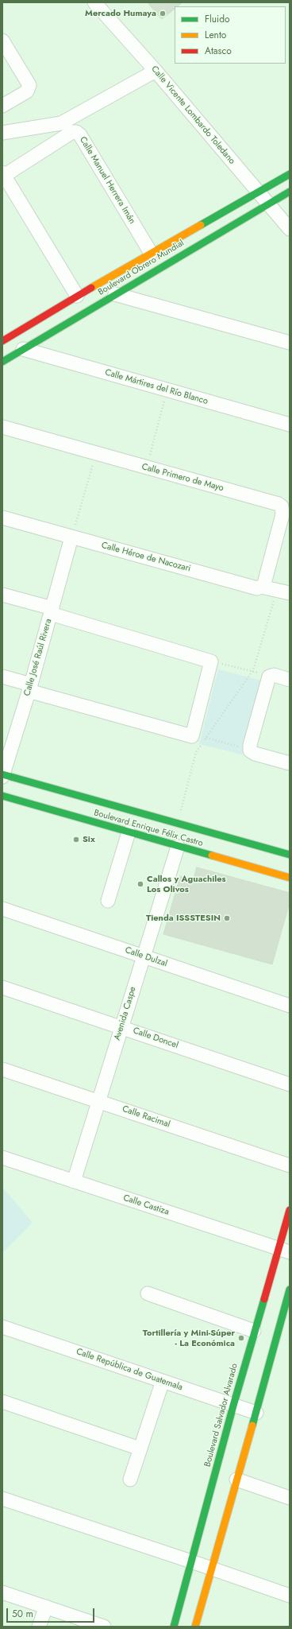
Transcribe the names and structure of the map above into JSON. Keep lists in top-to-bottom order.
{
  "streets": {
    "street": [
      "Calle Vicente Lombardo Toledano",
      "Calle Manuel Herrera Imán",
      "Boulevard Obrero Mundial",
      "Calle Mártires del Río Blanco",
      "Calle Primero de Mayo",
      "Calle Héroe de Nacozari",
      "Calle José Raúl Rivera",
      "Boulevard Enrique Félix Castro",
      "Calle Dulzal",
      "Avenida Caspe",
      "Calle Doncel",
      "Calle Racimal",
      "Calle Castiza",
      "Calle República de Guatemala",
      "Boulevard Salvador Alvarado"
    ]
  },
  "crossings": [
    ["Calle Vicente Lombardo Toledano", "Boulevard Obrero Mundial"],
    ["Calle Manuel Herrera Imán", "Boulevard Obrero Mundial"],
    ["Boulevard Obrero Mundial", "Calle Mártires del Río Blanco"],
    ["Calle Primero de Mayo", "Calle Héroe de Nacozari"],
    ["Calle Héroe de Nacozari", "Calle José Raúl Rivera"],
    ["Calle José Raúl Rivera", "Boulevard Enrique Félix Castro"],
    ["Boulevard Enrique Félix Castro", "Avenida Caspe"],
    ["Calle Dulzal", "Avenida Caspe"],
    ["Avenida Caspe", "Calle Doncel"],
    ["Avenida Caspe", "Calle Racimal"],
    ["Avenida Caspe", "Calle Castiza"],
    ["Calle Castiza", "Boulevard Salvador Alvarado"],
    ["Calle República de Guatemala", "Boulevard Salvador Alvarado"]
  ],
  "places": [
    "Mercado Humaya",
    "Six",
    "Callos y Aguachiles Los Olivos",
    "Tienda ISSSTESIN",
    "Tortillería y Mini-Súper - La Económica"
  ],
  "legend": ["Fluido", "Lento", "Atasco"],
  "scale_bar": "50 m"
}
